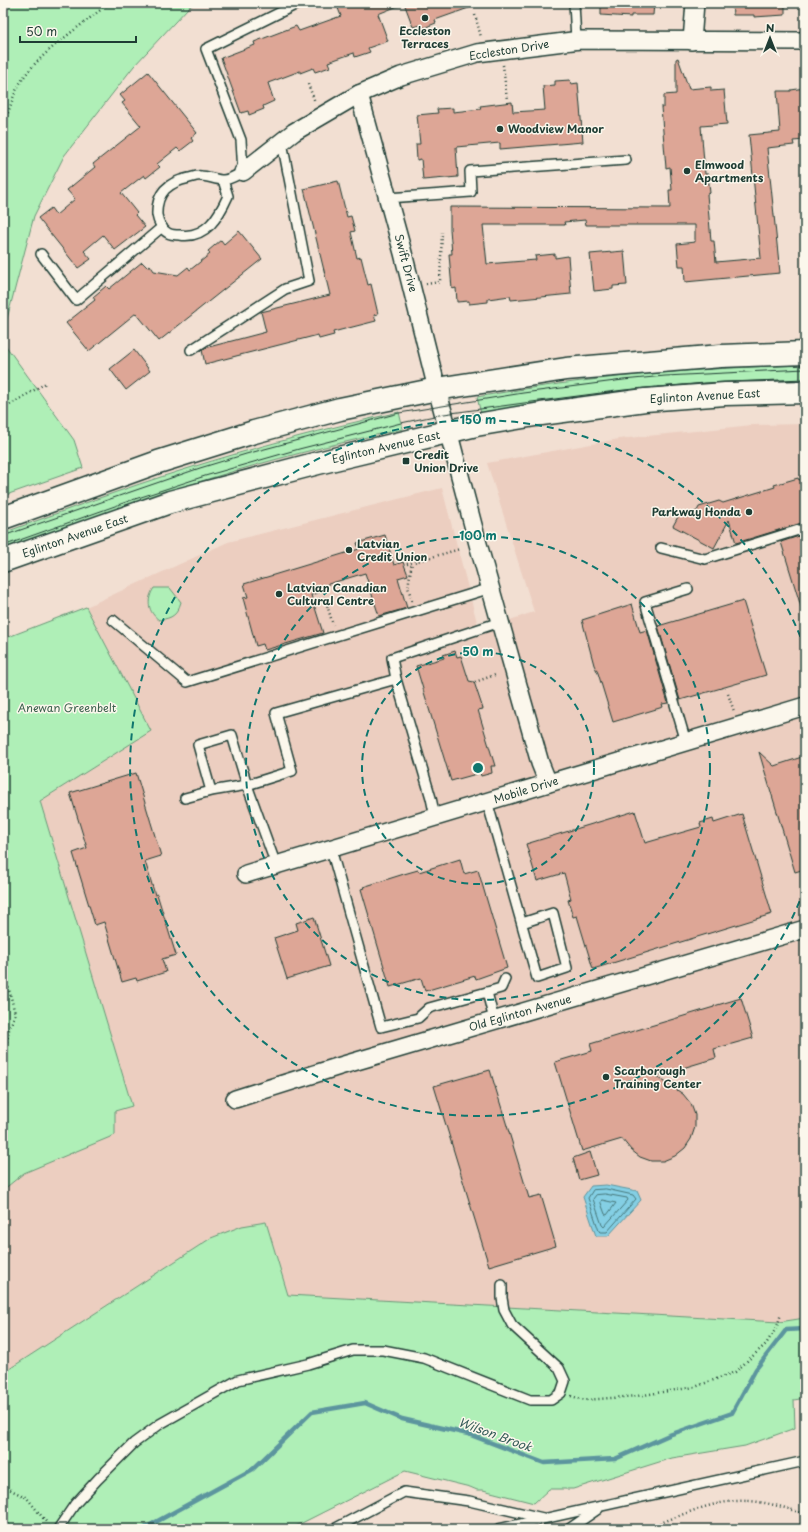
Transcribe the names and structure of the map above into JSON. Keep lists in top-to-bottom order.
{
  "streets": {
    "main road": ["Eglinton Avenue East"],
    "street": [
      "Eccleston Drive",
      "Swift Drive",
      "Mobile Drive",
      "Old Eglinton Avenue"
    ]
  },
  "crossings": [
    ["Eccleston Drive", "Swift Drive"],
    ["Swift Drive", "Eglinton Avenue East"]
  ],
  "water": ["Wilson Brook"],
  "parks": ["Anewan Greenbelt"],
  "places": {
    "other": [
      "Eccleston Terraces",
      "Woodview Manor",
      "Elmwood Apartments",
      "Parkway Honda",
      "Latvian Credit Union",
      "Latvian Canadian Cultural Centre",
      "Scarborough Training Center"
    ],
    "transit": ["Credit Union Drive"]
  },
  "scale_bar": "50 m",
  "north": "top",
  "rings": ["150 m", "100 m", "50 m"]
}
